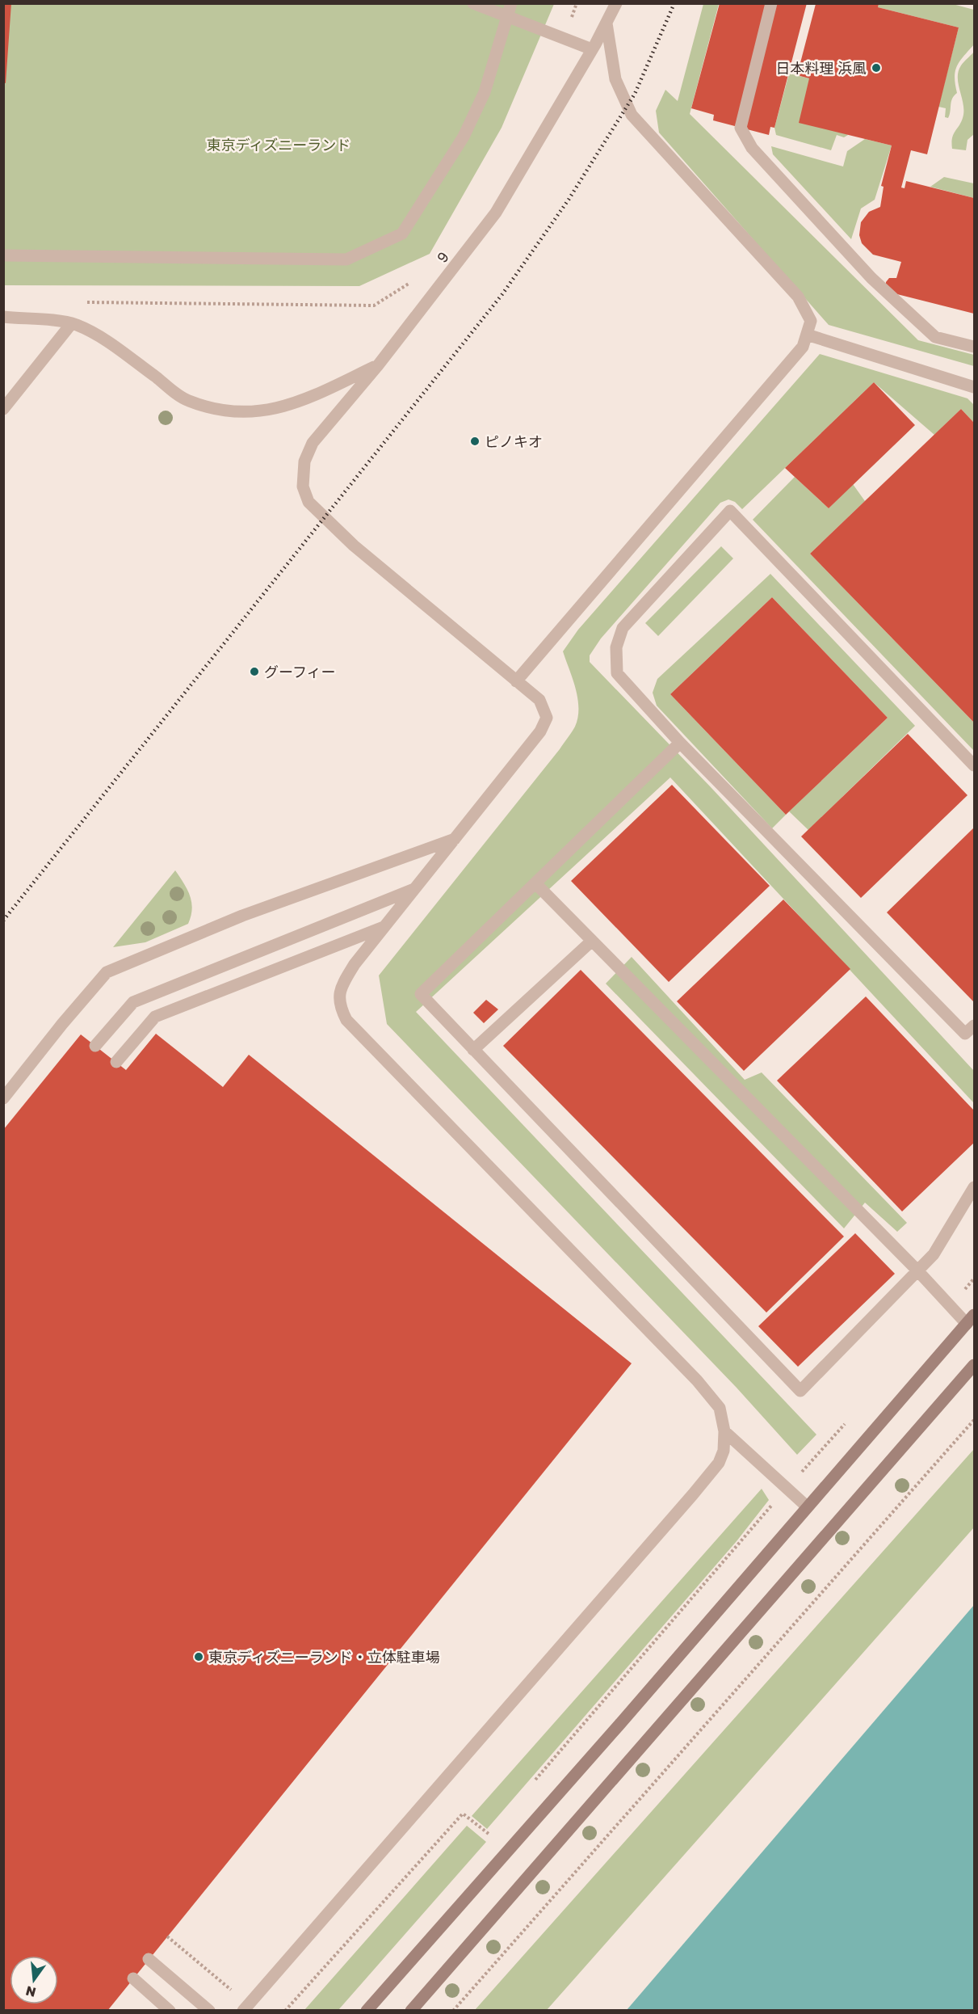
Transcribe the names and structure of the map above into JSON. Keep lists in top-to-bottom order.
{
  "streets": {
    "lane": ["9"]
  },
  "parks": ["東京ディズニーランド"],
  "places": [
    "日本料理 浜風",
    "ピノキオ",
    "グーフィー",
    "東京ディズニーランド・立体駐車場"
  ],
  "north": "bottom"
}
